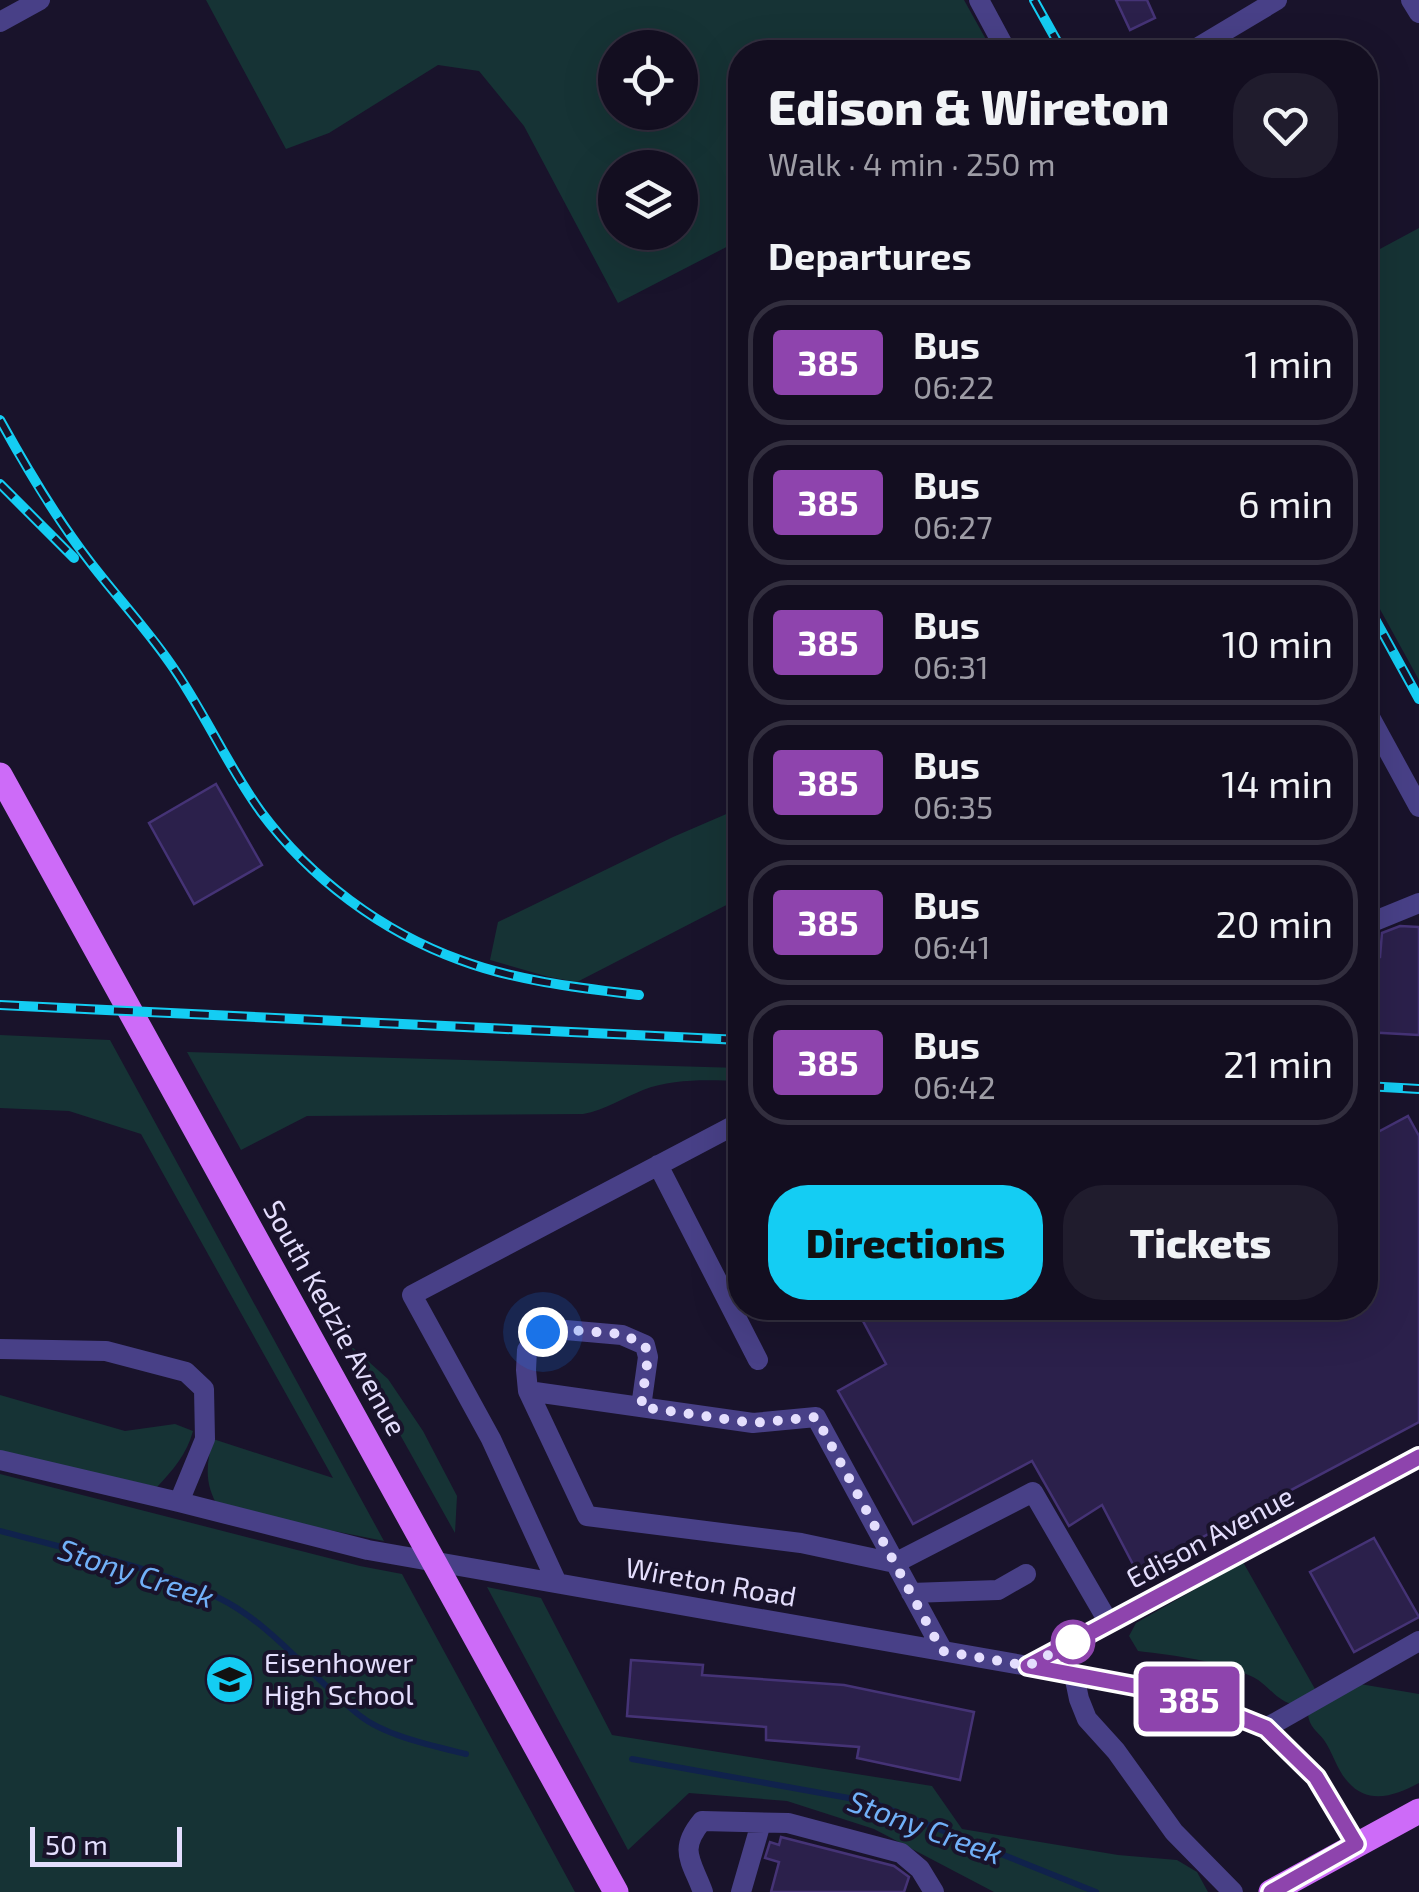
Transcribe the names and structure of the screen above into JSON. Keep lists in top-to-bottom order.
{
  "streets": {
    "main road": ["South Kedzie Avenue"],
    "street": ["Edison Avenue", "Wireton Road"]
  },
  "crossings": [
    ["Edison Avenue", "Wireton Road"]
  ],
  "water": ["Stony Creek"],
  "places": {
    "school or university": ["Eisenhower High School"]
  },
  "lines": ["bus line 385"],
  "scale_bar": "50 m",
  "page": {
    "on_map": "385",
    "heading": [
      ["Edison & Wireton", "Walk · 4 min · 250 m"],
      "Departures"
    ],
    "list": [
      {
        "mark": "385",
        "name": "Bus",
        "note": "06:22",
        "value": "1 min"
      },
      {
        "mark": "385",
        "name": "Bus",
        "note": "06:27",
        "value": "6 min"
      },
      {
        "mark": "385",
        "name": "Bus",
        "note": "06:31",
        "value": "10 min"
      },
      {
        "mark": "385",
        "name": "Bus",
        "note": "06:35",
        "value": "14 min"
      },
      {
        "mark": "385",
        "name": "Bus",
        "note": "06:41",
        "value": "20 min"
      },
      {
        "mark": "385",
        "name": "Bus",
        "note": "06:42",
        "value": "21 min"
      }
    ],
    "buttons": ["Directions", "Tickets"],
    "scale": "50 m"
  }
}
